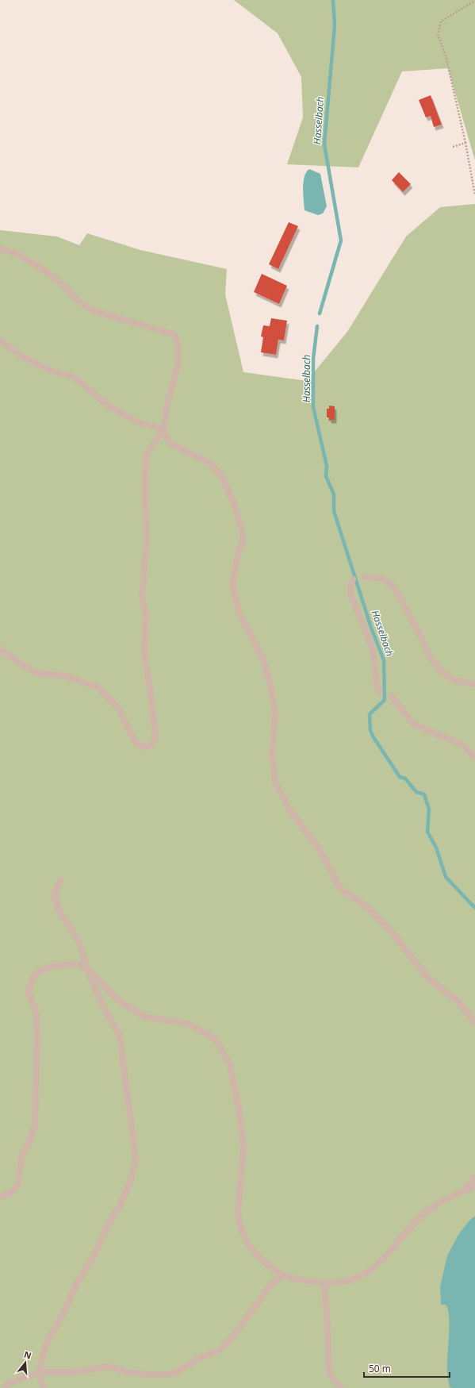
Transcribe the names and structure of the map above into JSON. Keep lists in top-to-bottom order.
{
  "water": ["Hasselbach"],
  "scale_bar": "50 m",
  "north": "top"
}
